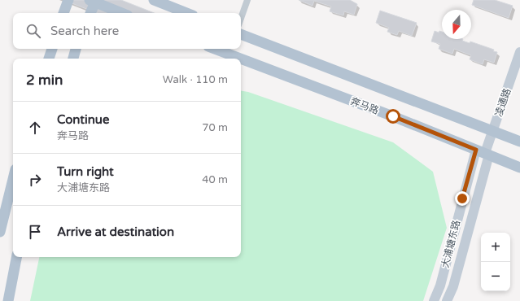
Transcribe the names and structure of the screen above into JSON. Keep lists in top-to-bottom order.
{
  "streets": {
    "main road": ["奔马路"],
    "street": ["凌通路", "大浦塘东路"]
  },
  "crossings": [
    ["凌通路", "奔马路"],
    ["凌通路", "大浦塘东路"],
    ["奔马路", "大浦塘东路"]
  ],
  "north": "bottom",
  "page": {
    "search": "Search here",
    "heading": ["2 min", "Walk · 110 m"],
    "list": [
      ["Continue", "奔马路", "70 m"],
      ["Turn right", "大浦塘东路", "40 m"],
      "Arrive at destination"
    ],
    "map_buttons": ["+", "−"]
  }
}
